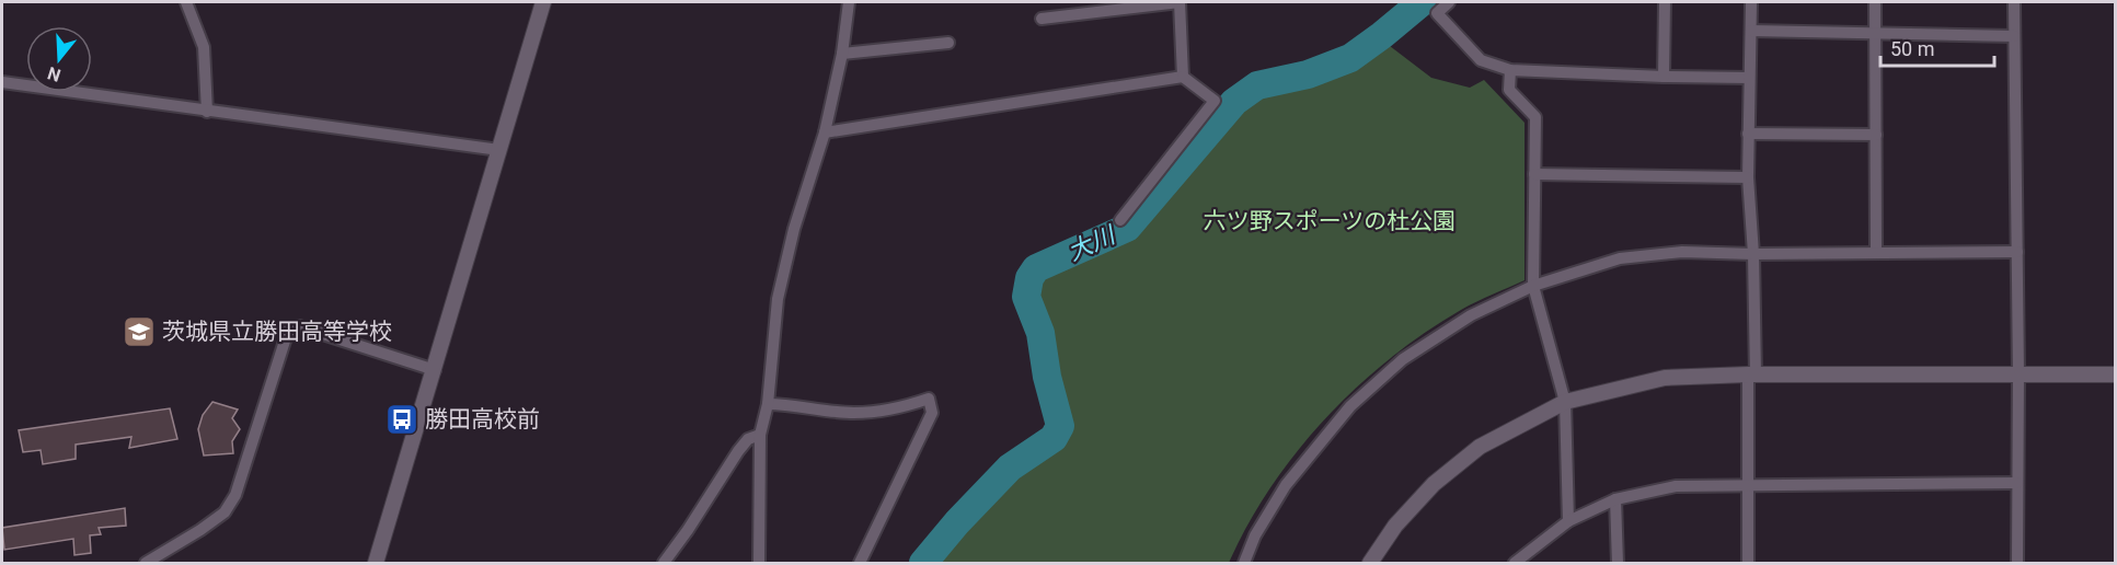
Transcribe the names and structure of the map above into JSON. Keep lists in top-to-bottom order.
{
  "water": ["大川"],
  "parks": ["六ツ野スポーツの杜公園"],
  "places": {
    "school or university": ["茨城県立勝田高等学校"],
    "bus stop": ["勝田高校前"]
  },
  "scale_bar": "50 m",
  "north": "bottom"
}
